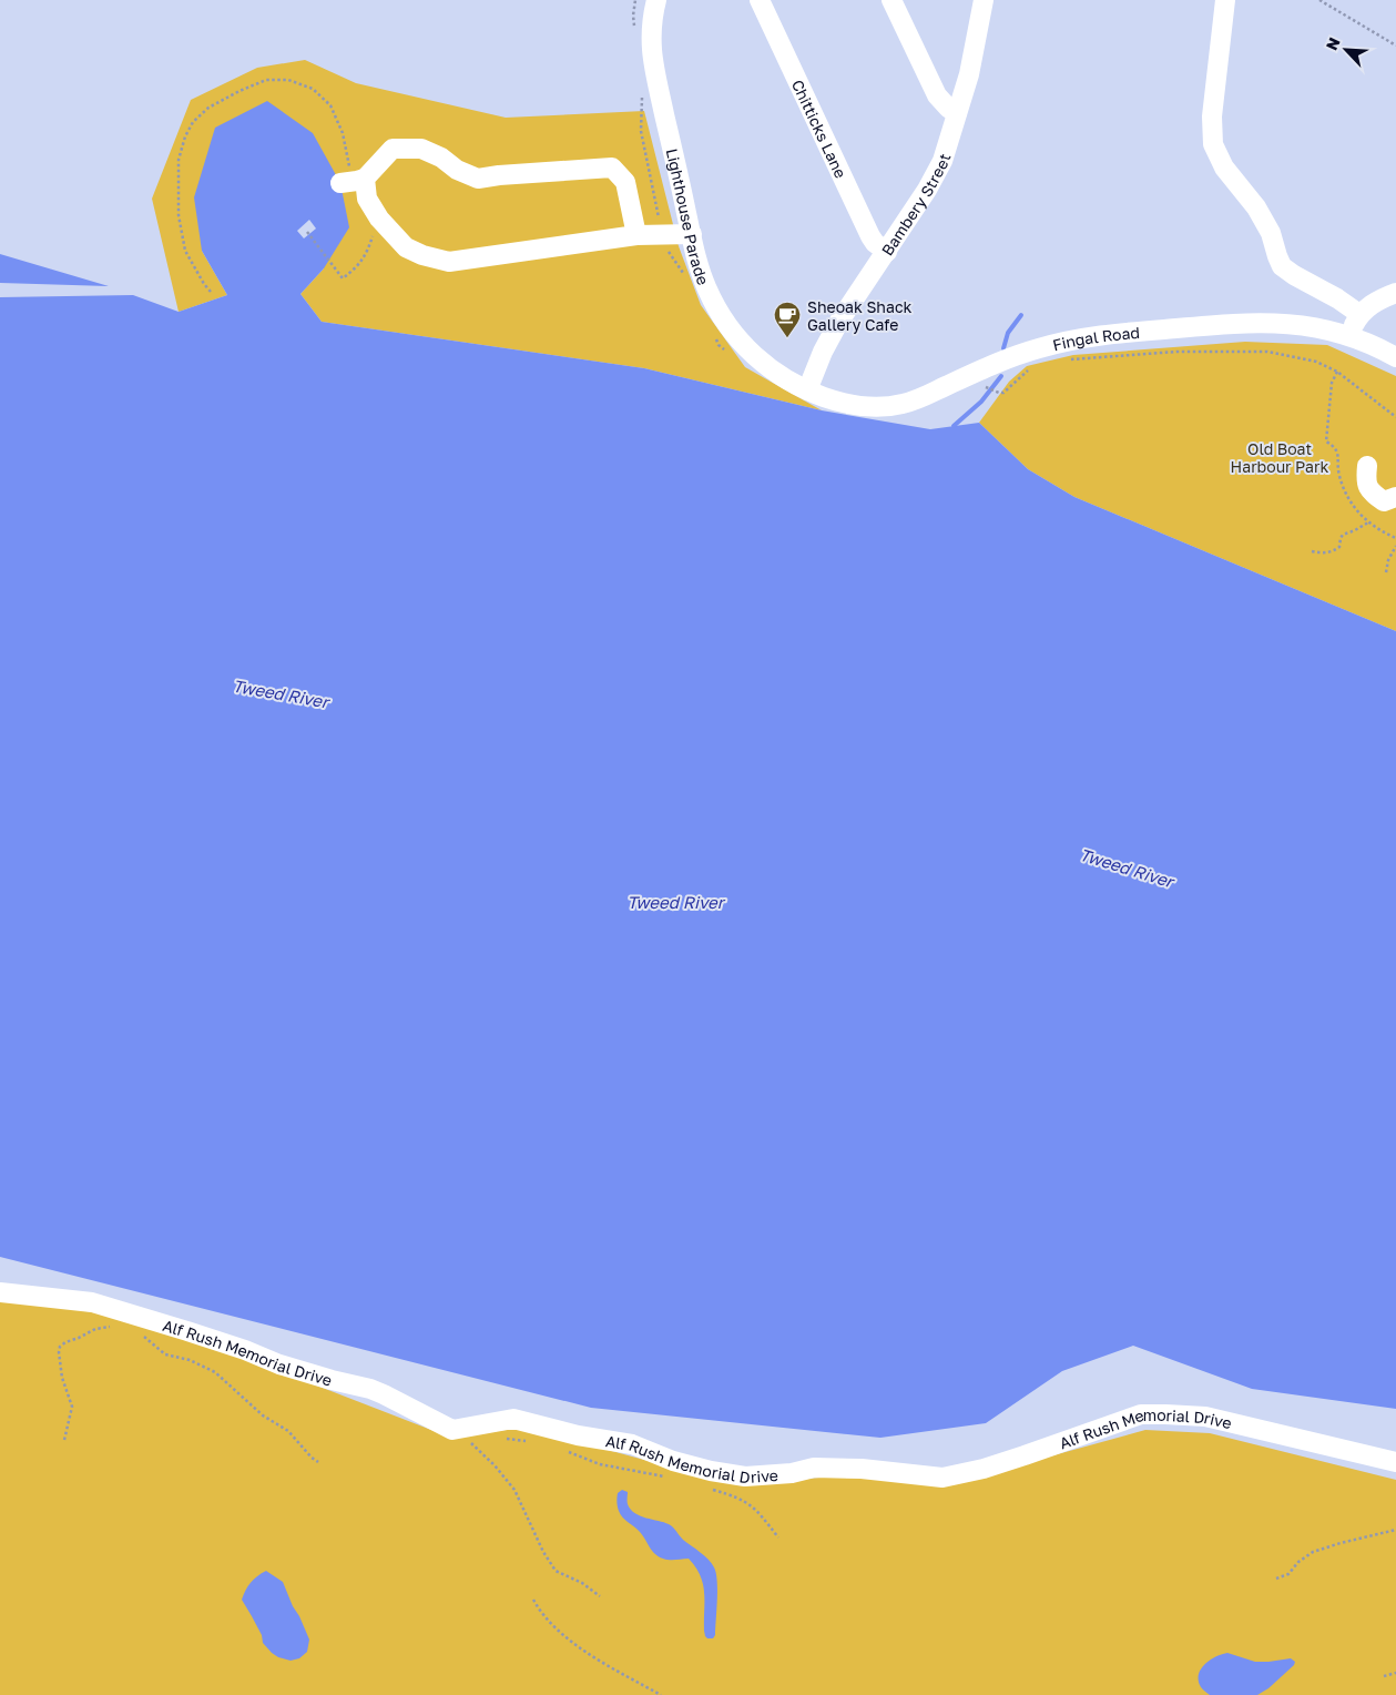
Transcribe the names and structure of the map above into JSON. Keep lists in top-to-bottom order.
{
  "streets": {
    "street": [
      "Chitticks Lane",
      "Bambery Street",
      "Lighthouse Parade",
      "Fingal Road",
      "Alf Rush Memorial Drive"
    ]
  },
  "crossings": [
    ["Chitticks Lane", "Bambery Street"],
    ["Bambery Street", "Lighthouse Parade"],
    ["Bambery Street", "Fingal Road"],
    ["Lighthouse Parade", "Fingal Road"]
  ],
  "water": ["Tweed River"],
  "parks": ["Old Boat Harbour Park"],
  "places": {
    "cafe": ["Sheoak Shack Gallery Cafe"]
  },
  "north": "top left"
}
